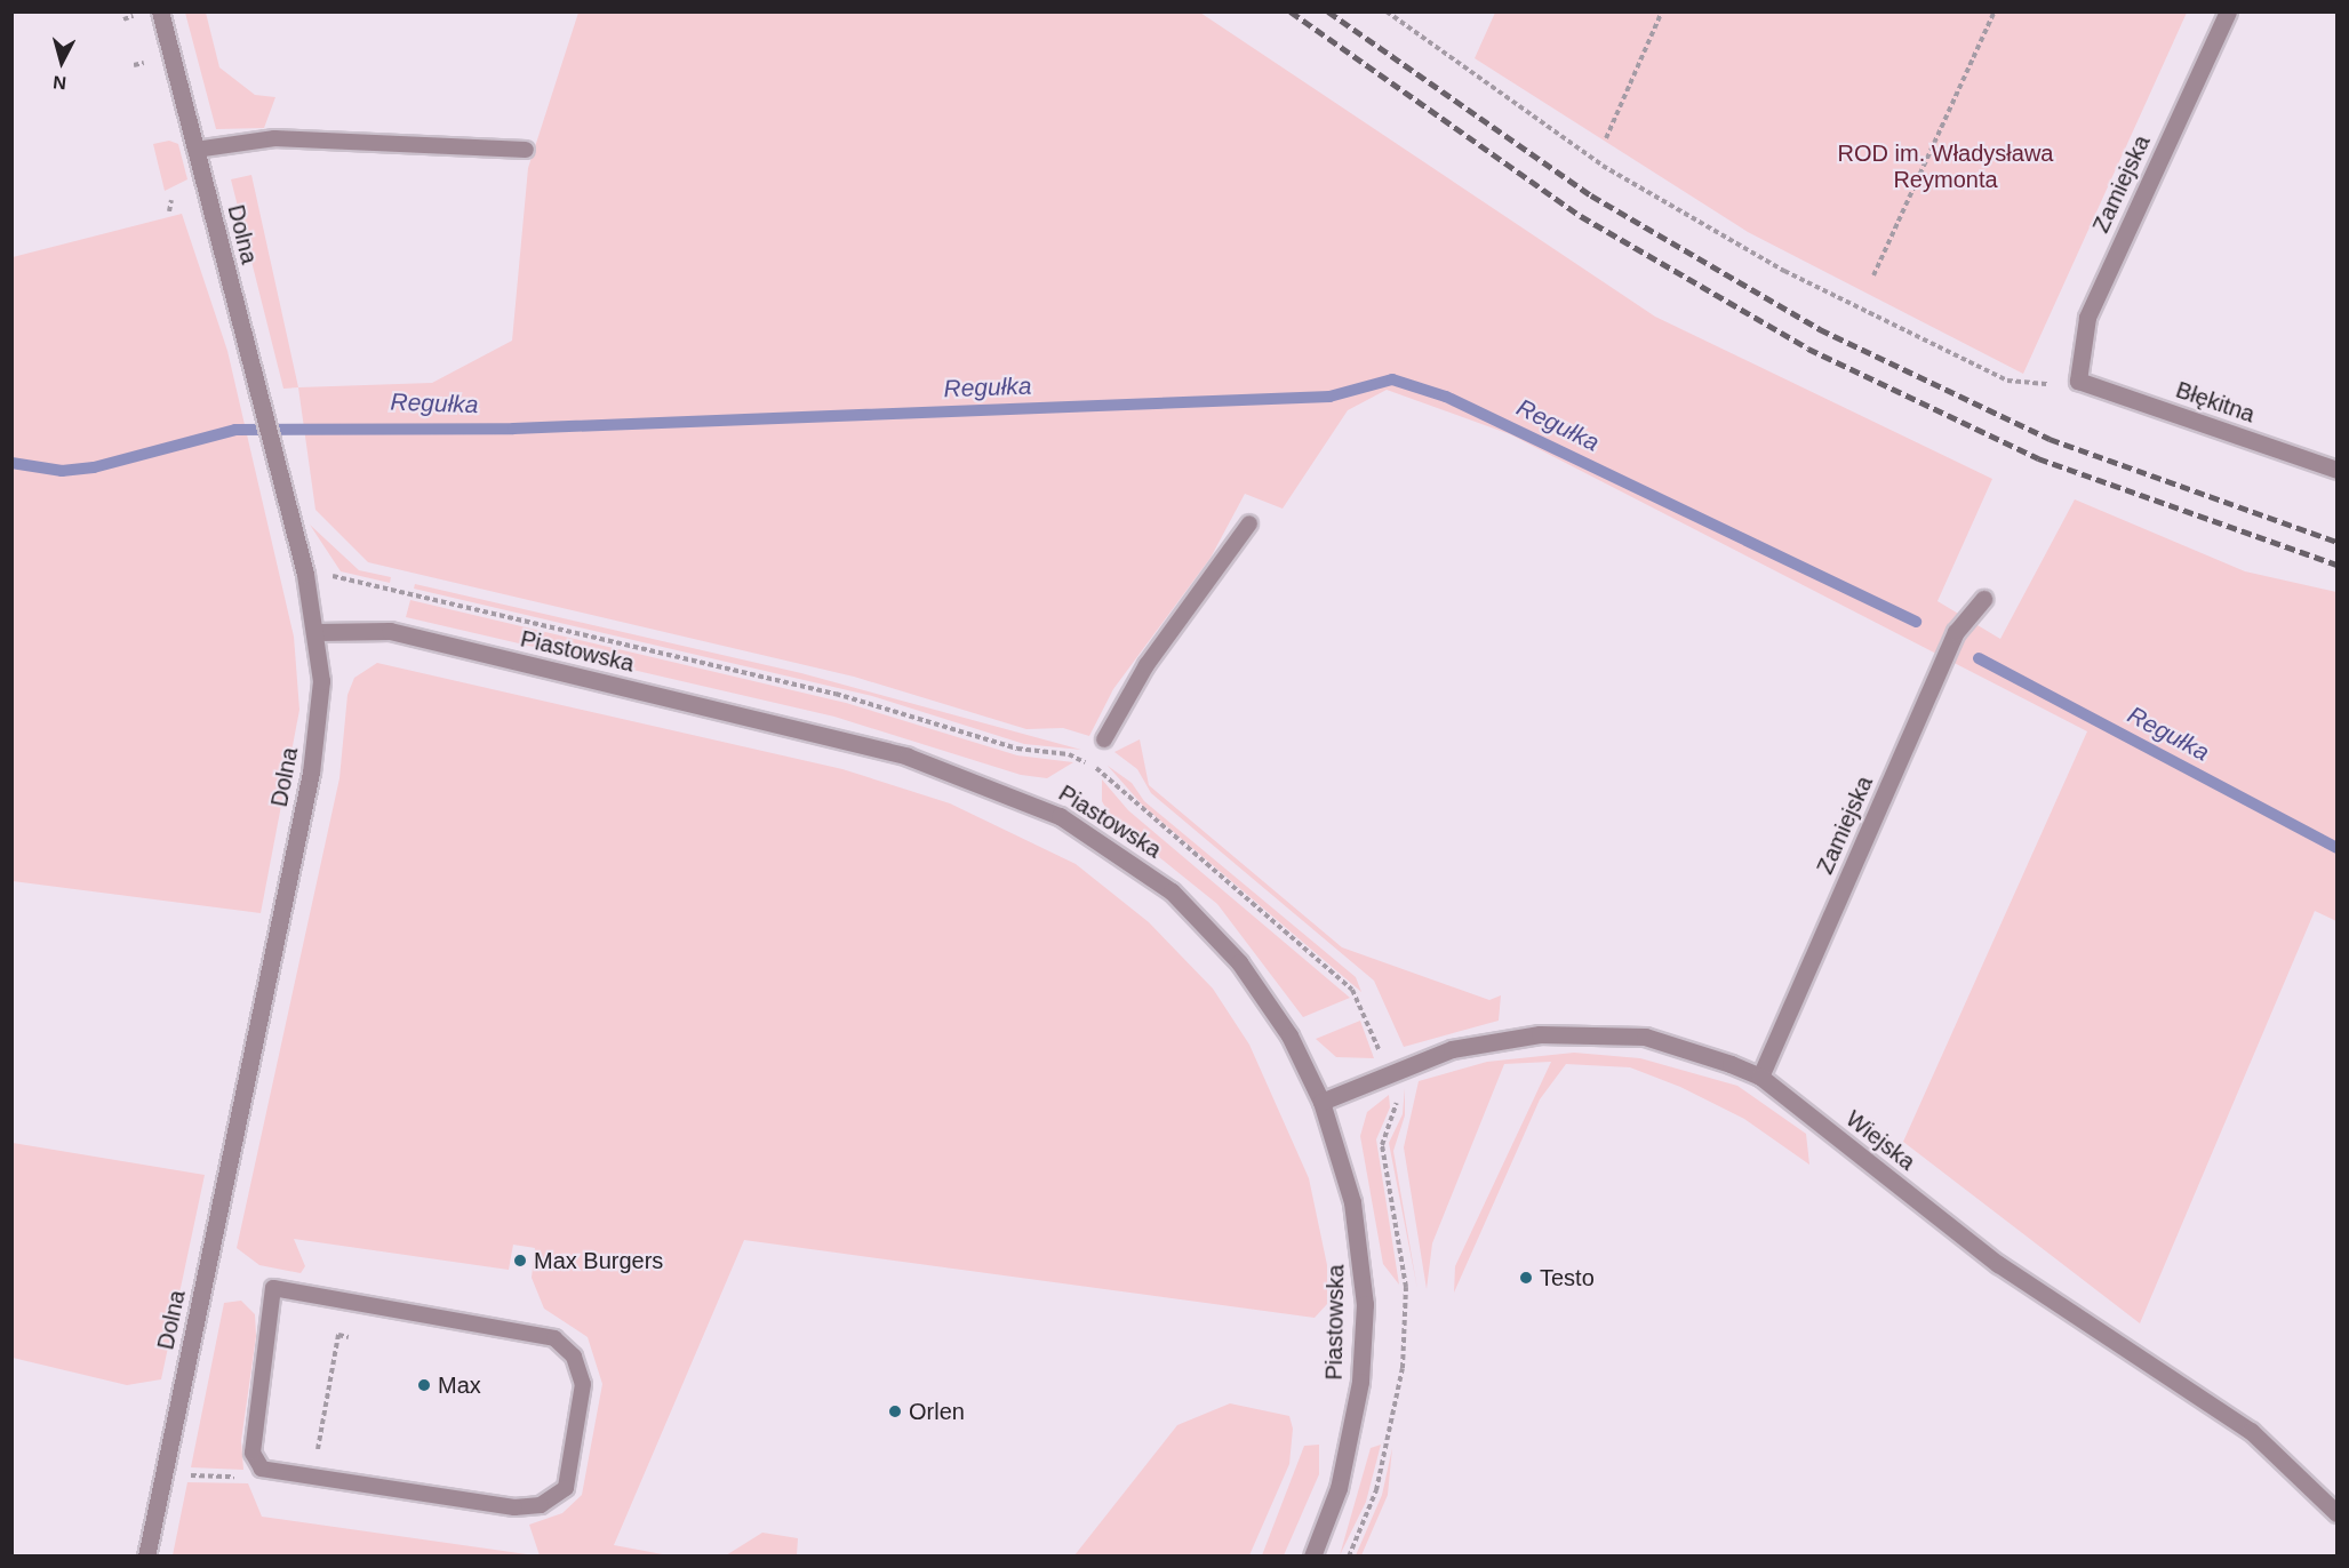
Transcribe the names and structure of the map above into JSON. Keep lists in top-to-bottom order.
{
  "streets": {
    "street": [
      "Zamiejska",
      "Dolna",
      "Błękitna",
      "Piastowska",
      "Wiejska"
    ]
  },
  "crossings": [
    ["Zamiejska", "Błękitna"],
    ["Zamiejska", "Wiejska"],
    ["Dolna", "Piastowska"],
    ["Piastowska", "Wiejska"]
  ],
  "water": ["Regułka"],
  "parks": ["ROD im. Władysława Reymonta"],
  "places": [
    "Max Burgers",
    "Testo",
    "Max",
    "Orlen"
  ],
  "north": "bottom"
}
